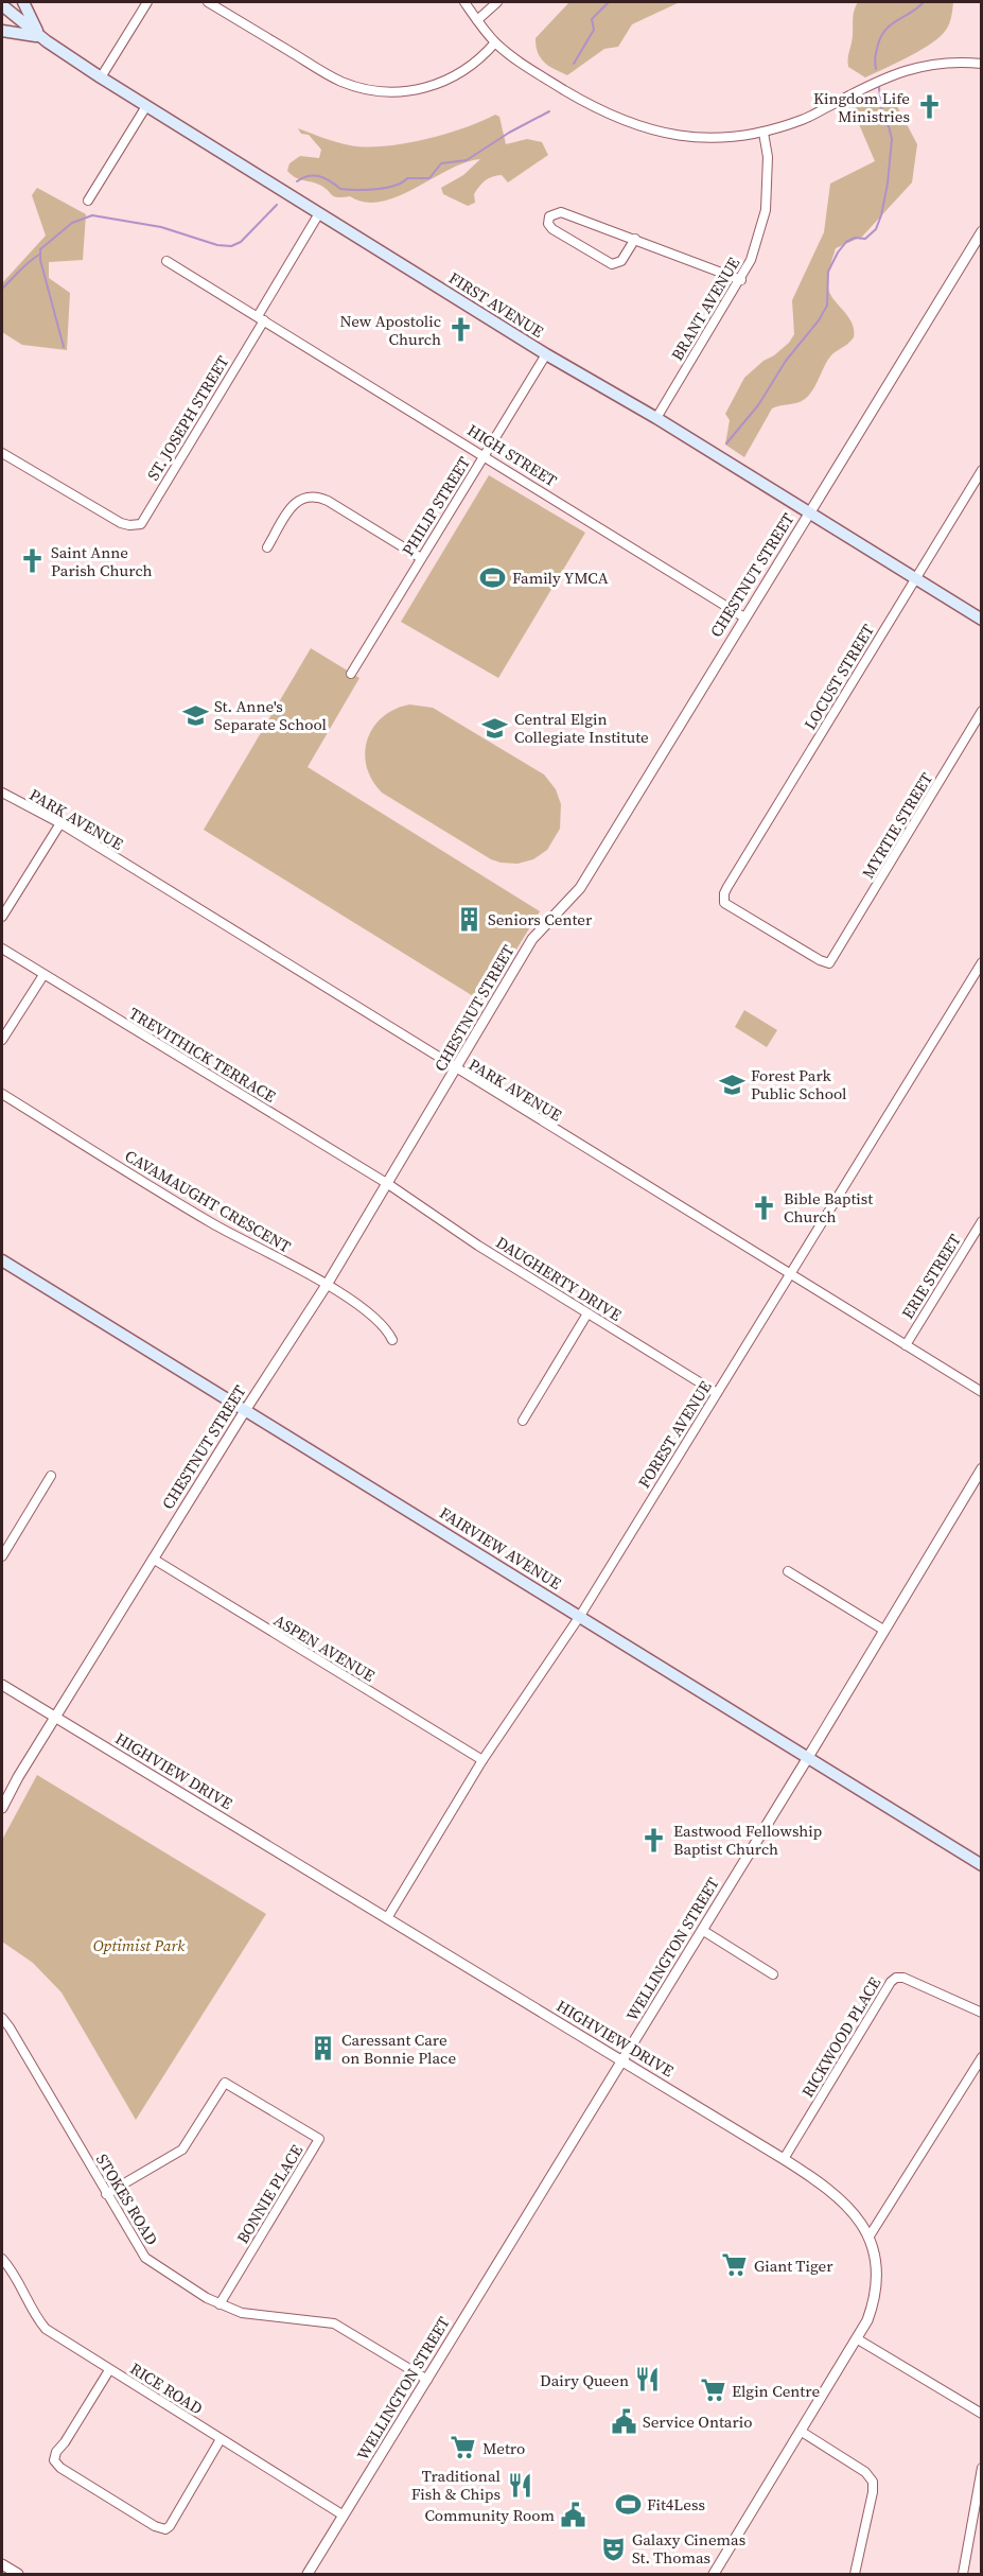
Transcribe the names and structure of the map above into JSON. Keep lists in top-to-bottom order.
{
  "streets": {
    "main road": ["FIRST AVENUE", "FAIRVIEW AVENUE"],
    "street": [
      "BRANT AVENUE",
      "ST. JOSEPH STREET",
      "HIGH STREET",
      "PHILIP STREET",
      "CHESTNUT STREET",
      "LOCUST STREET",
      "PARK AVENUE",
      "MYRTIE STREET",
      "TREVITHICK TERRACE",
      "CAVAMAUGHT CRESCENT",
      "ERIE STREET",
      "DAUGHERTY DRIVE",
      "FOREST AVENUE",
      "ASPEN AVENUE",
      "HIGHVIEW DRIVE",
      "WELLINGTON STREET",
      "RICKWOOD PLACE",
      "BONNIE PLACE",
      "STOKES ROAD",
      "RICE ROAD"
    ]
  },
  "crossings": [
    ["FIRST AVENUE", "BRANT AVENUE"],
    ["FIRST AVENUE", "ST. JOSEPH STREET"],
    ["FIRST AVENUE", "PHILIP STREET"],
    ["FIRST AVENUE", "CHESTNUT STREET"],
    ["FIRST AVENUE", "LOCUST STREET"],
    ["ST. JOSEPH STREET", "HIGH STREET"],
    ["HIGH STREET", "PHILIP STREET"],
    ["HIGH STREET", "CHESTNUT STREET"],
    ["CHESTNUT STREET", "PARK AVENUE"],
    ["CHESTNUT STREET", "TREVITHICK TERRACE"],
    ["CHESTNUT STREET", "CAVAMAUGHT CRESCENT"],
    ["CHESTNUT STREET", "DAUGHERTY DRIVE"],
    ["CHESTNUT STREET", "FAIRVIEW AVENUE"],
    ["CHESTNUT STREET", "ASPEN AVENUE"],
    ["CHESTNUT STREET", "HIGHVIEW DRIVE"],
    ["LOCUST STREET", "MYRTIE STREET"],
    ["PARK AVENUE", "ERIE STREET"],
    ["PARK AVENUE", "FOREST AVENUE"],
    ["TREVITHICK TERRACE", "DAUGHERTY DRIVE"],
    ["DAUGHERTY DRIVE", "FOREST AVENUE"],
    ["FOREST AVENUE", "FAIRVIEW AVENUE"],
    ["FOREST AVENUE", "ASPEN AVENUE"],
    ["FOREST AVENUE", "HIGHVIEW DRIVE"],
    ["FAIRVIEW AVENUE", "WELLINGTON STREET"],
    ["HIGHVIEW DRIVE", "WELLINGTON STREET"],
    ["HIGHVIEW DRIVE", "RICKWOOD PLACE"],
    ["WELLINGTON STREET", "STOKES ROAD"],
    ["WELLINGTON STREET", "RICE ROAD"],
    ["BONNIE PLACE", "STOKES ROAD"]
  ],
  "parks": ["Optimist Park"],
  "places": {
    "church": [
      "Kingdom Life Ministries",
      "New Apostolic Church",
      "Saint Anne Parish Church",
      "Bible Baptist Church",
      "Eastwood Fellowship Baptist Church"
    ],
    "sports": ["Family YMCA", "Fit4Less"],
    "school or university": ["St. Anne's Separate School", "Central Elgin Collegiate Institute", "Forest Park Public School"],
    "building": ["Seniors Center", "Caressant Care on Bonnie Place"],
    "supermarket": ["Giant Tiger", "Elgin Centre", "Metro"],
    "restaurant": ["Dairy Queen", "Traditional Fish & Chips"],
    "public building": ["Service Ontario", "Community Room"],
    "theatre": ["Galaxy Cinemas St. Thomas"]
  }
}
